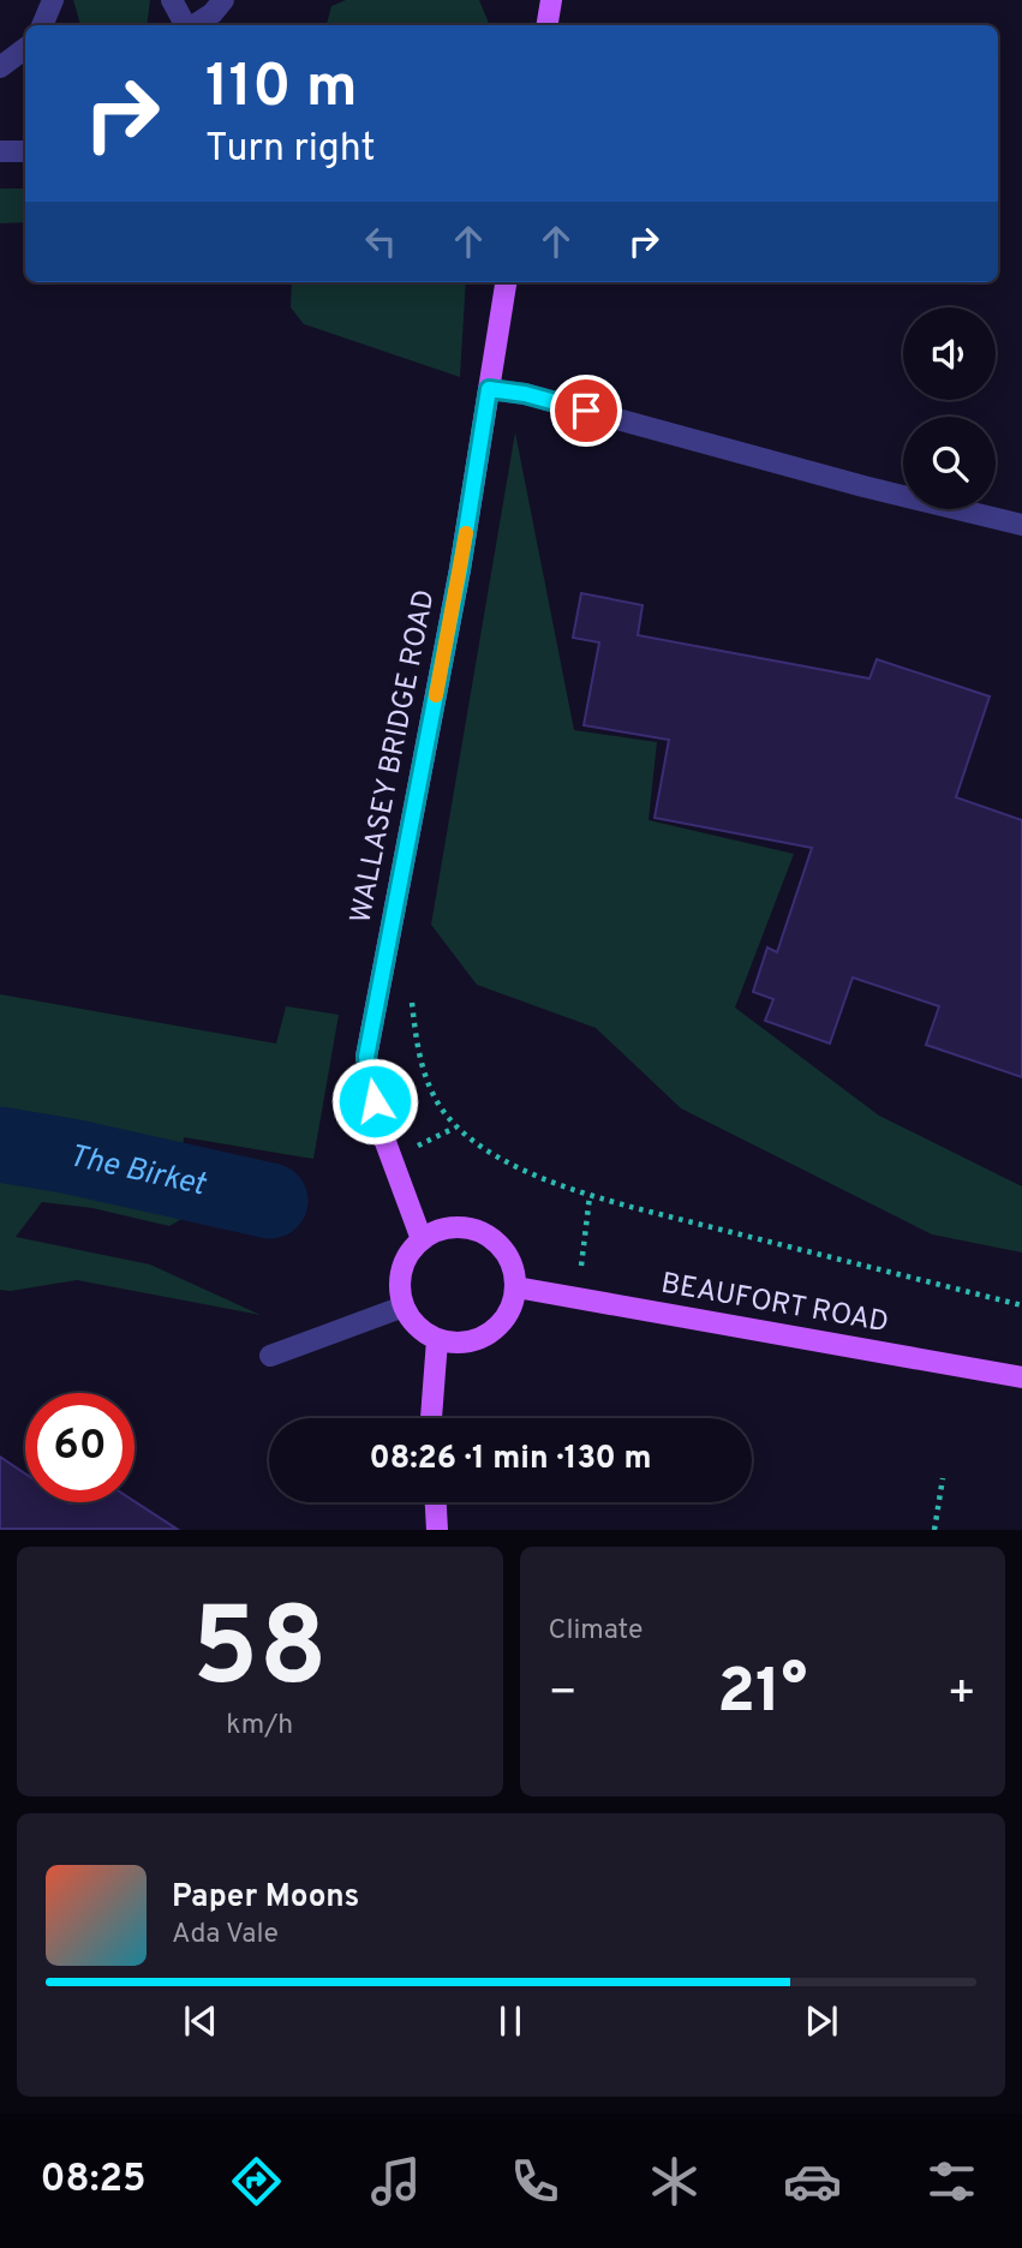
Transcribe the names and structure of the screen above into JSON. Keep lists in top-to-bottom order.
{
  "streets": {
    "main road": ["WALLASEY BRIDGE ROAD", "BEAUFORT ROAD"]
  },
  "crossings": [
    ["WALLASEY BRIDGE ROAD", "BEAUFORT ROAD"]
  ],
  "water": ["The Birket"],
  "page": {
    "turn": ["110 m", "Turn right"],
    "limit": "60",
    "trip": "08:26 · 1 min · 130 m",
    "tile": [
      ["58", "km/h"],
      "Climate"
    ],
    "heat": ["−", "21°", "+"],
    "song": ["Paper Moons", "Ada Vale"],
    "tabs": "08:25"
  }
}
